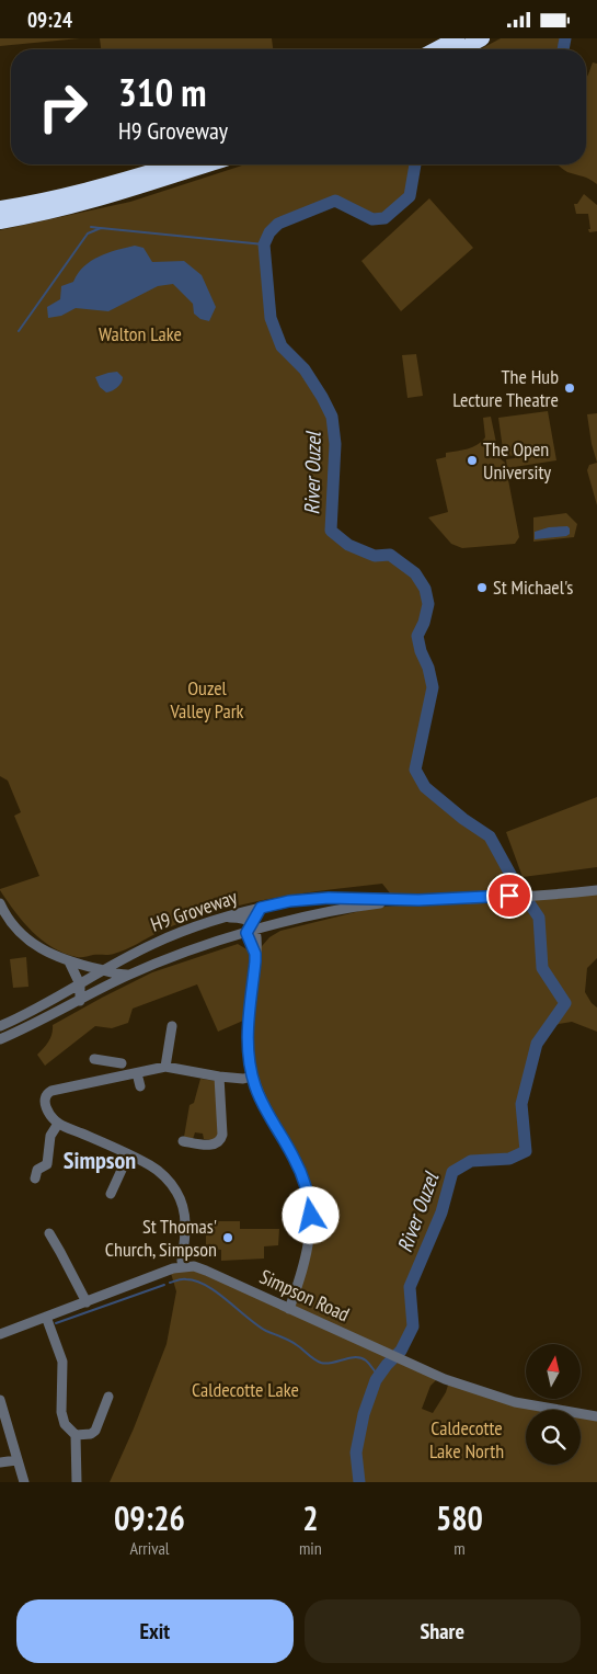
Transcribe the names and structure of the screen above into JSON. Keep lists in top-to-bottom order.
{
  "streets": {
    "street": ["H9 Groveway", "Simpson Road"]
  },
  "districts": ["Simpson"],
  "water": ["River Ouzel"],
  "parks": [
    "Walton Lake",
    "Ouzel Valley Park",
    "Caldecotte Lake",
    "Caldecotte Lake North"
  ],
  "places": [
    "The Hub Lecture Theatre",
    "The Open University",
    "St Michael's",
    "St Thomas' Church, Simpson"
  ],
  "north": "top",
  "page": {
    "status": "09:24",
    "turn": ["310 m", "H9 Groveway"],
    "eta": [
      "09:26",
      "Arrival",
      "2",
      "min",
      "580",
      "m"
    ],
    "buttons": ["Exit", "Share"]
  }
}
